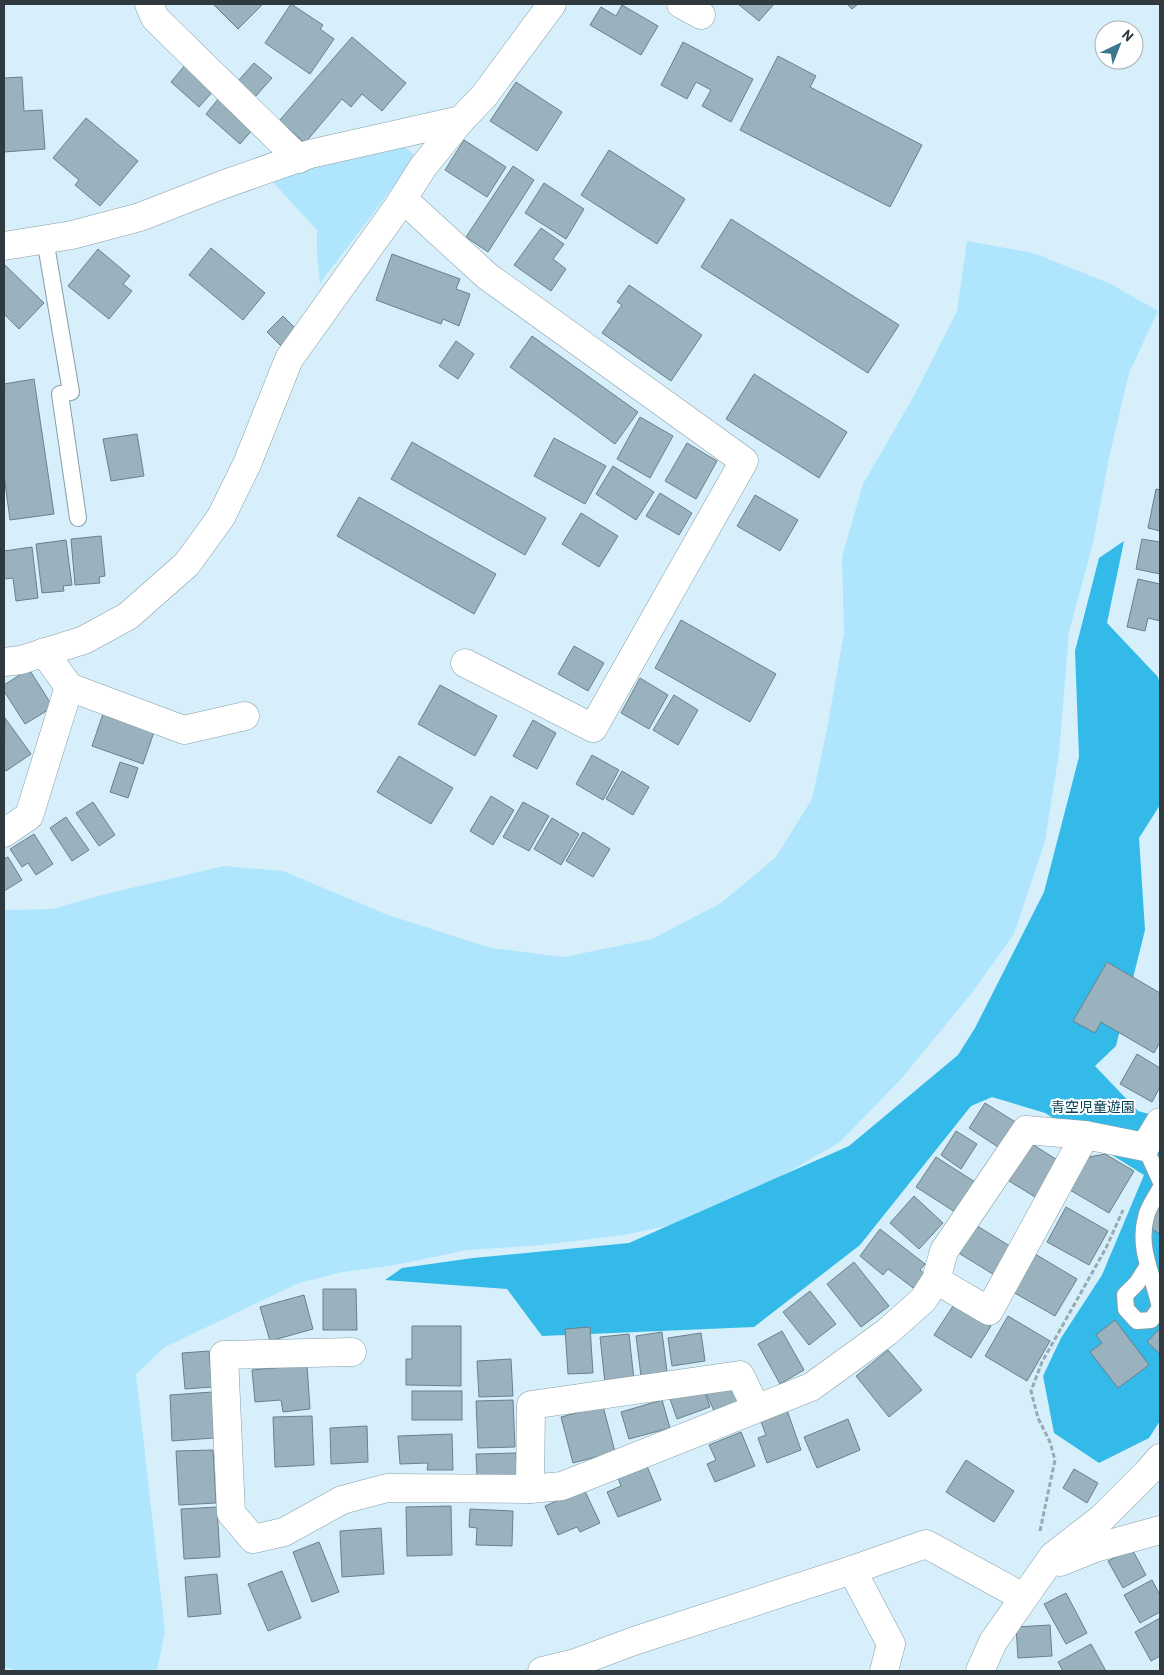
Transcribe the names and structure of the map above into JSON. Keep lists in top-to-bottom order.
{
  "parks": ["青空児童遊園"],
  "north": "top right"
}
